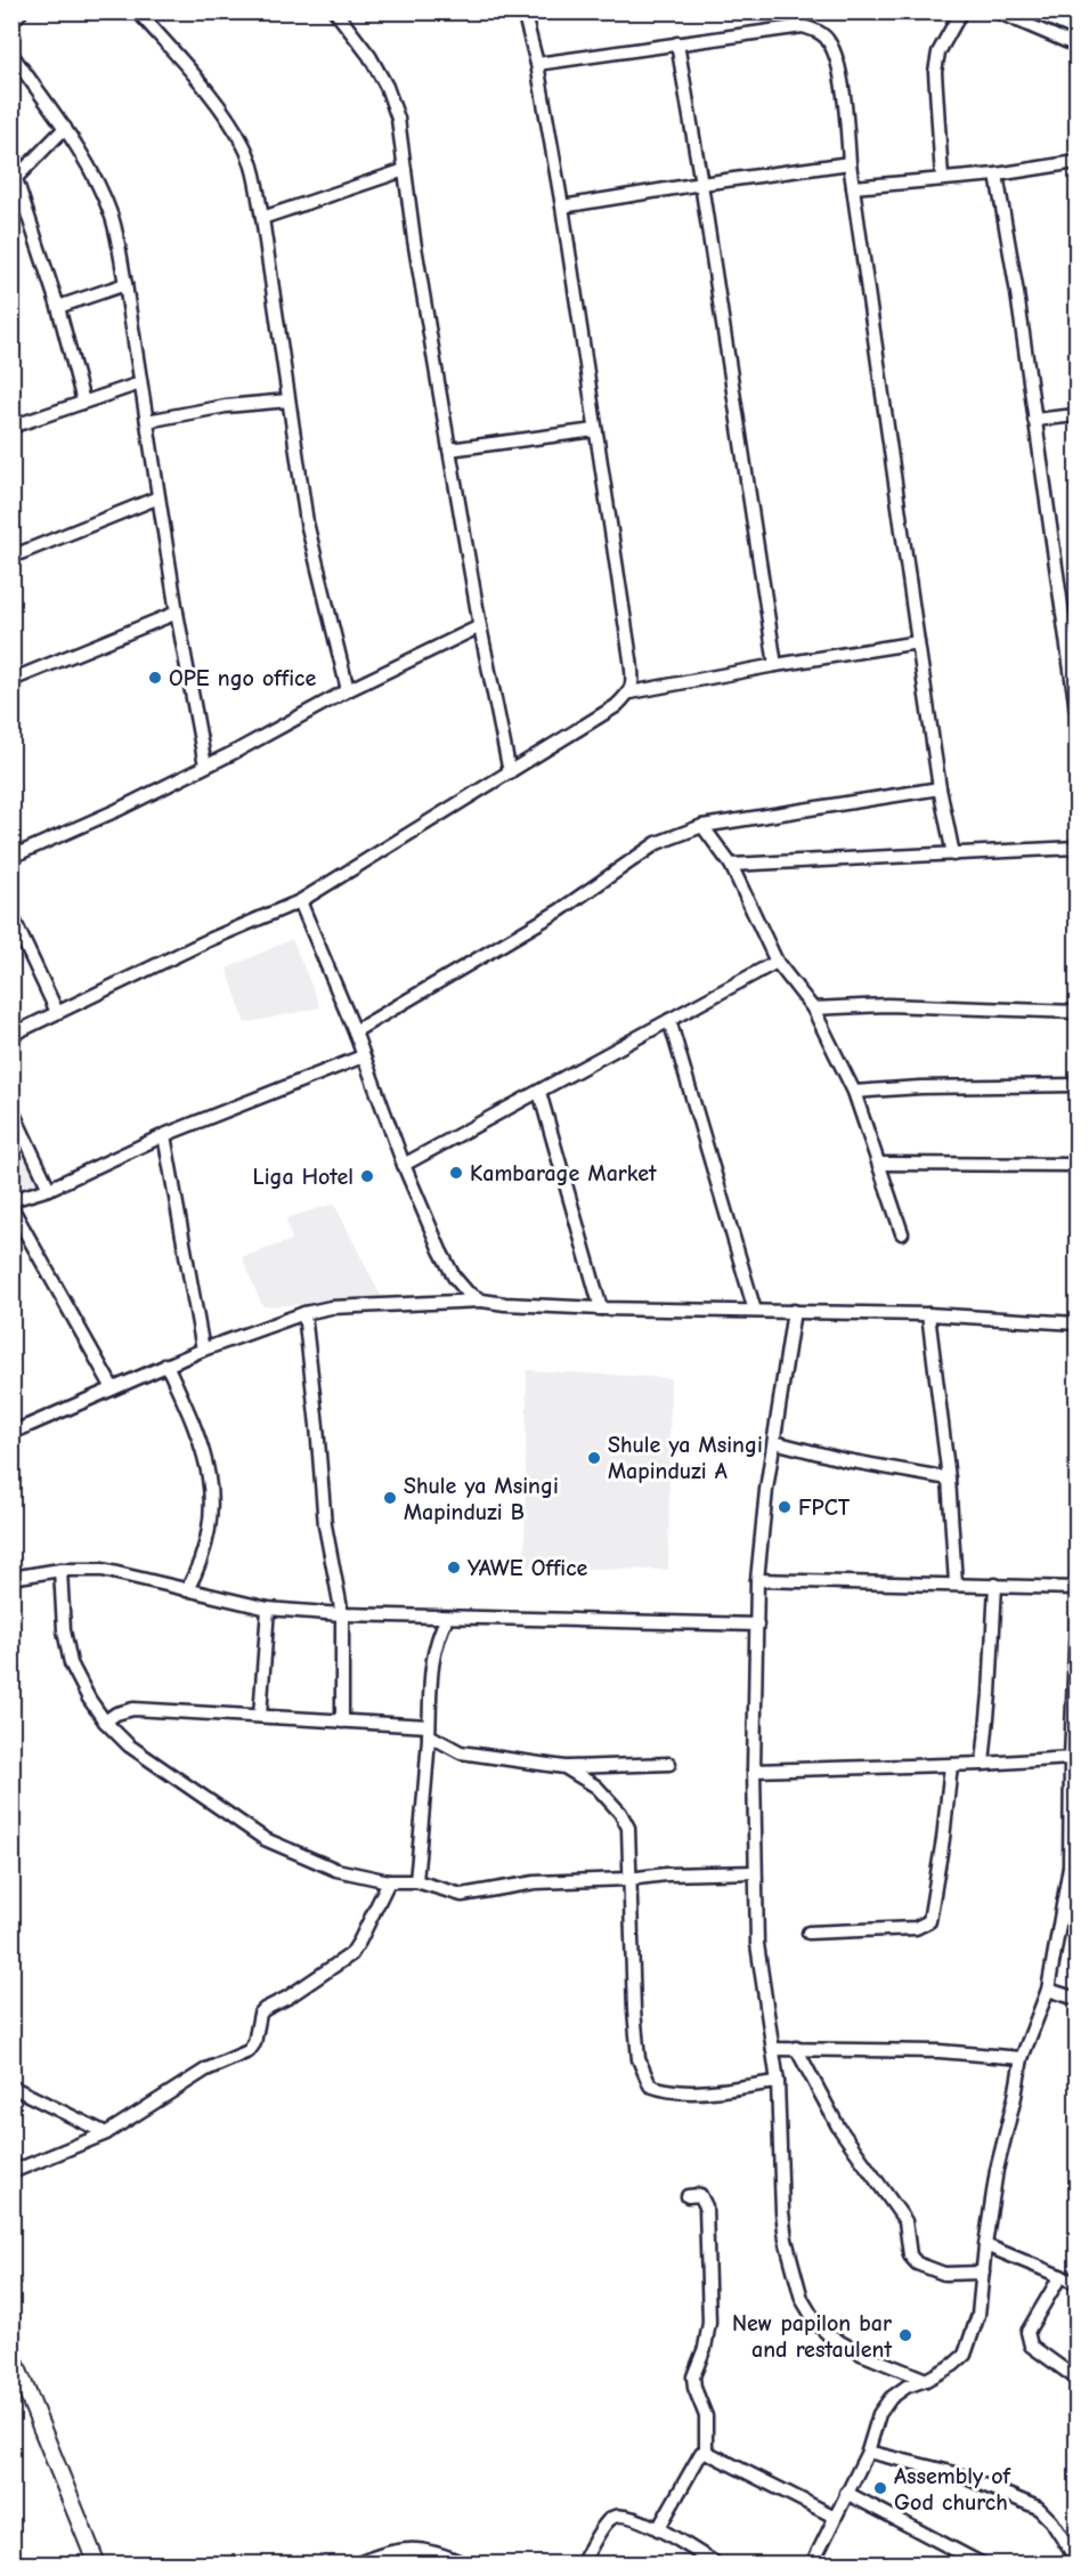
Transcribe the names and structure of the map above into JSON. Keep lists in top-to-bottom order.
{
  "places": [
    "OPE ngo office",
    "Kambarage Market",
    "Liga Hotel",
    "Shule ya Msingi Mapinduzi A",
    "Shule ya Msingi Mapinduzi B",
    "FPCT",
    "YAWE Office",
    "New papilon bar and restaulent",
    "Assembly of God church"
  ]
}
